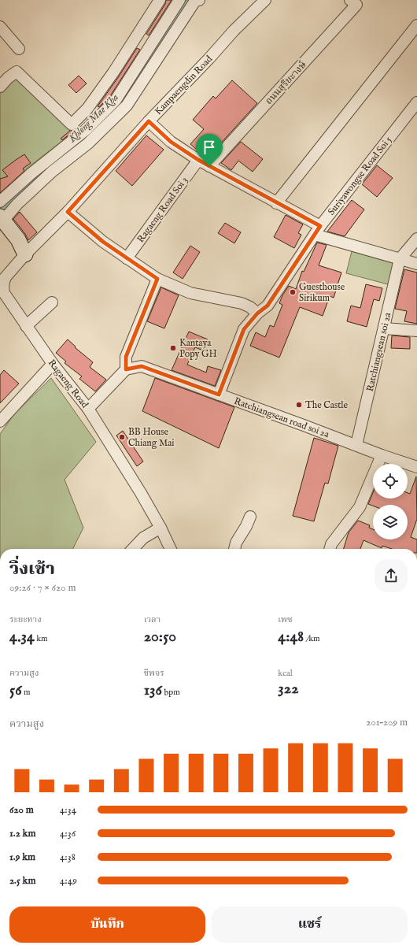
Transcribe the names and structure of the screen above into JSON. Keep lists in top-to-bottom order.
{
  "streets": {
    "street": [
      "ถนนสุริยะางษ์",
      "Kampaengdin Road",
      "Suriyawongse Road Soi 5",
      "Ragaeng Road Soi 3",
      "Ratchiangsean soi 2a",
      "Ragaeng Road",
      "Ratchiangsean road soi 2a"
    ]
  },
  "crossings": [
    ["Kampaengdin Road", "Ragaeng Road"],
    ["Suriyawongse Road Soi 5", "Ratchiangsean road soi 2a"],
    ["Ratchiangsean soi 2a", "Ratchiangsean road soi 2a"]
  ],
  "water": ["Khlong Mae Kha"],
  "places": [
    "Guesthouse Sirikum",
    "Kantaya Popy GH",
    "The Castle",
    "BB House Chiang Mai"
  ],
  "page": {
    "heading": ["วิ่งเช้า", "09:26 · 7 × 620 m"],
    "stats": [
      ["ระยะทาง", "4.34 km"],
      ["เวลา", "20:50"],
      ["เพซ", "4:48 /km"],
      ["ความสูง", "56 m"],
      ["ชีพจร", "136 bpm"],
      ["kcal", "322"]
    ],
    "chart": ["ความสูง", "201–209 m"],
    "list": [
      {
        "name": "620 m",
        "note": "4:34"
      },
      {
        "name": "1.2 km",
        "note": "4:36"
      },
      {
        "name": "1.9 km",
        "note": "4:38"
      },
      {
        "name": "2.5 km",
        "note": "4:49"
      }
    ],
    "buttons": ["บันทึก", "แชร์"]
  }
}
